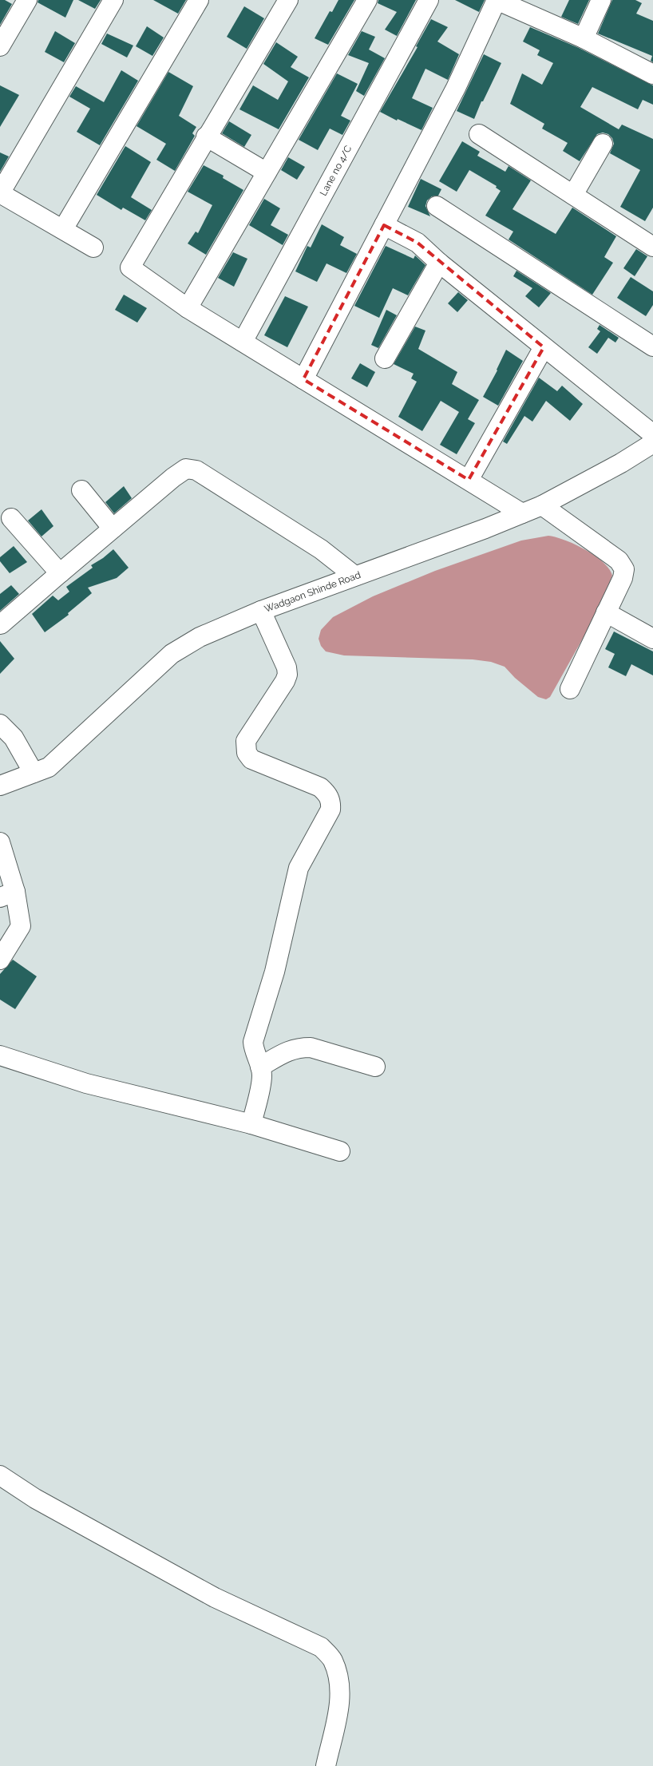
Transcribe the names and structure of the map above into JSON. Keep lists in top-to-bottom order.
{
  "streets": {
    "street": ["Lane no 4/C", "Wadgaon Shinde Road"]
  }
}
